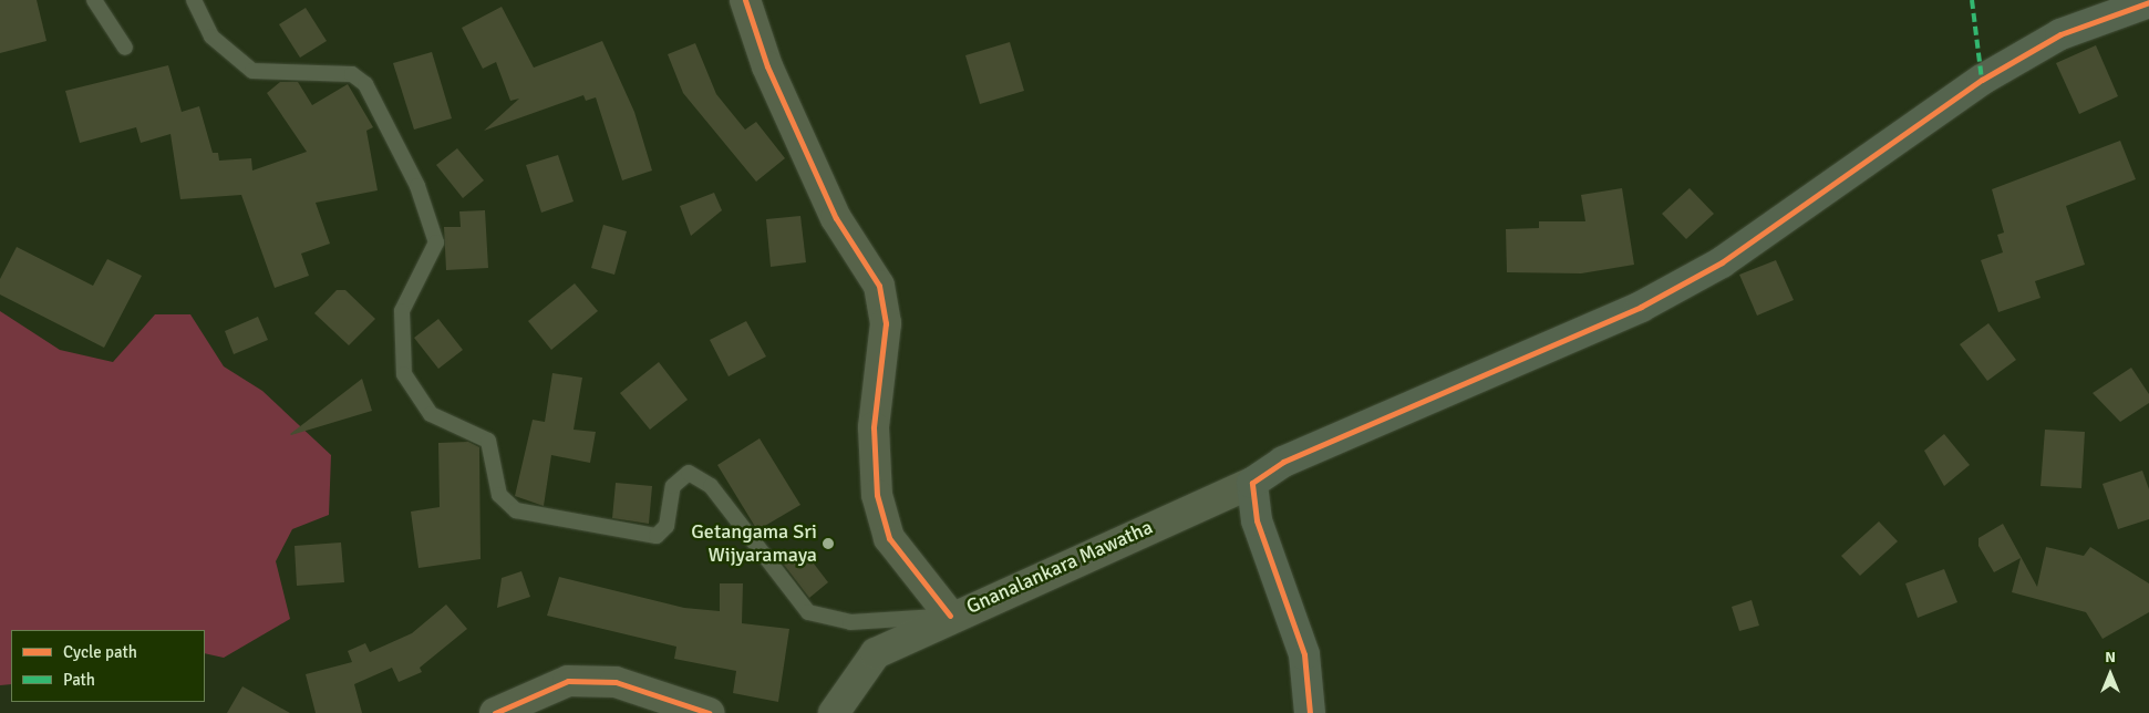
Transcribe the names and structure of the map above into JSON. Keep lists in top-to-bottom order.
{
  "streets": {
    "street": ["Gnanalankara Mawatha"]
  },
  "places": ["Getangama Sri Wijyaramaya"],
  "legend": ["Cycle path", "Path"],
  "north": "top"
}
